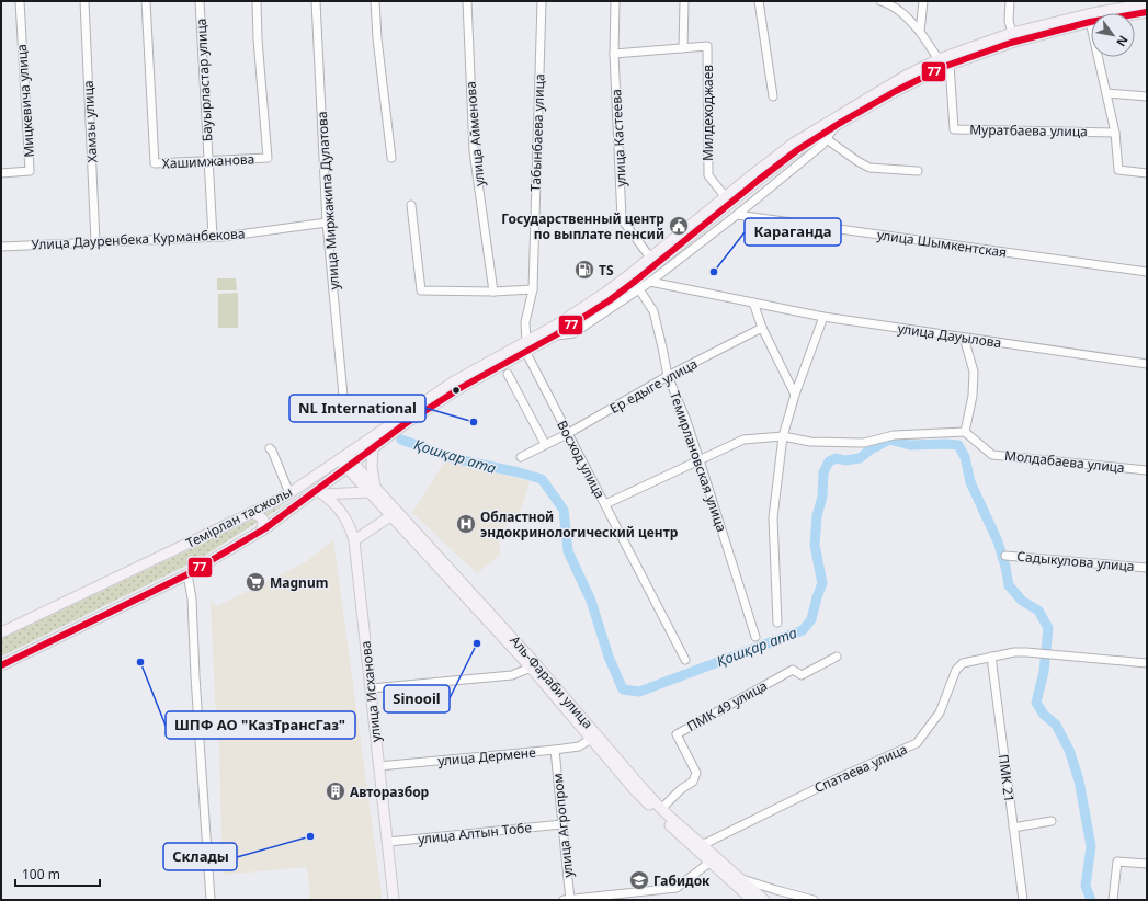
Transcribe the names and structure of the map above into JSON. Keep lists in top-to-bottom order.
{
  "streets": {
    "main road": ["Темірлан тасжолы", "Аль-Фараби улица", "улица Исханова"],
    "street": [
      "Бауырластар улица",
      "Мицкевича улица",
      "Милдеходжаев",
      "Хамзы улица",
      "Муратбаева улица",
      "Табынбаева улица",
      "улица Айменова",
      "улица Кастеева",
      "Хашимжанова",
      "улица Миржакипа Дулатова",
      "Улица Дауренбека Курманбекова",
      "улица Шымкентская",
      "улица Дауылова",
      "Ер едыге улица",
      "Восход улица",
      "Темирлановская улица",
      "Молдабаева улица",
      "Садыкулова улица",
      "ПМК 49 улица",
      "улица Дермене",
      "Спатаева улица",
      "ПМК 21",
      "улица Агропром",
      "улица Алтын Тобе"
    ]
  },
  "crossings": [
    ["Бауырластар улица", "Хашимжанова"],
    ["Бауырластар улица", "Улица Дауренбека Курманбекова"],
    ["Милдеходжаев", "улица Кастеева"],
    ["Милдеходжаев", "Темірлан тасжолы"],
    ["Хамзы улица", "Улица Дауренбека Курманбекова"],
    ["Муратбаева улица", "Темірлан тасжолы"],
    ["Табынбаева улица", "Восход улица"],
    ["Табынбаева улица", "Темірлан тасжолы"],
    ["улица Кастеева", "Темірлан тасжолы"],
    ["улица Миржакипа Дулатова", "Улица Дауренбека Курманбекова"],
    ["улица Миржакипа Дулатова", "Темірлан тасжолы"],
    ["Ер едыге улица", "Восход улица"],
    ["Ер едыге улица", "Темирлановская улица"],
    ["Восход улица", "Темірлан тасжолы"],
    ["Темірлан тасжолы", "Аль-Фараби улица"],
    ["Аль-Фараби улица", "ПМК 49 улица"],
    ["Аль-Фараби улица", "улица Дермене"],
    ["Аль-Фараби улица", "Спатаева улица"],
    ["улица Исханова", "улица Дермене"],
    ["улица Исханова", "улица Алтын Тобе"],
    ["улица Дермене", "улица Агропром"],
    ["Спатаева улица", "ПМК 21"],
    ["улица Агропром", "улица Алтын Тобе"]
  ],
  "water": ["Қошқар ата"],
  "places": {
    "public building": ["Государственный центр по выплате пенсий"],
    "fuel station": ["TS"],
    "other": [
      "Караганда",
      "NL International",
      "Sinooil",
      "ШПФ АО \"КазТрансГаз\"",
      "Склады"
    ],
    "hospital": ["Областной эндокринологический центр"],
    "supermarket": ["Magnum"],
    "building": ["Авторазбор"],
    "school or university": ["Габидок"]
  },
  "lines": ["transit line 77"],
  "scale_bar": "100 m",
  "north": "bottom right"
}
